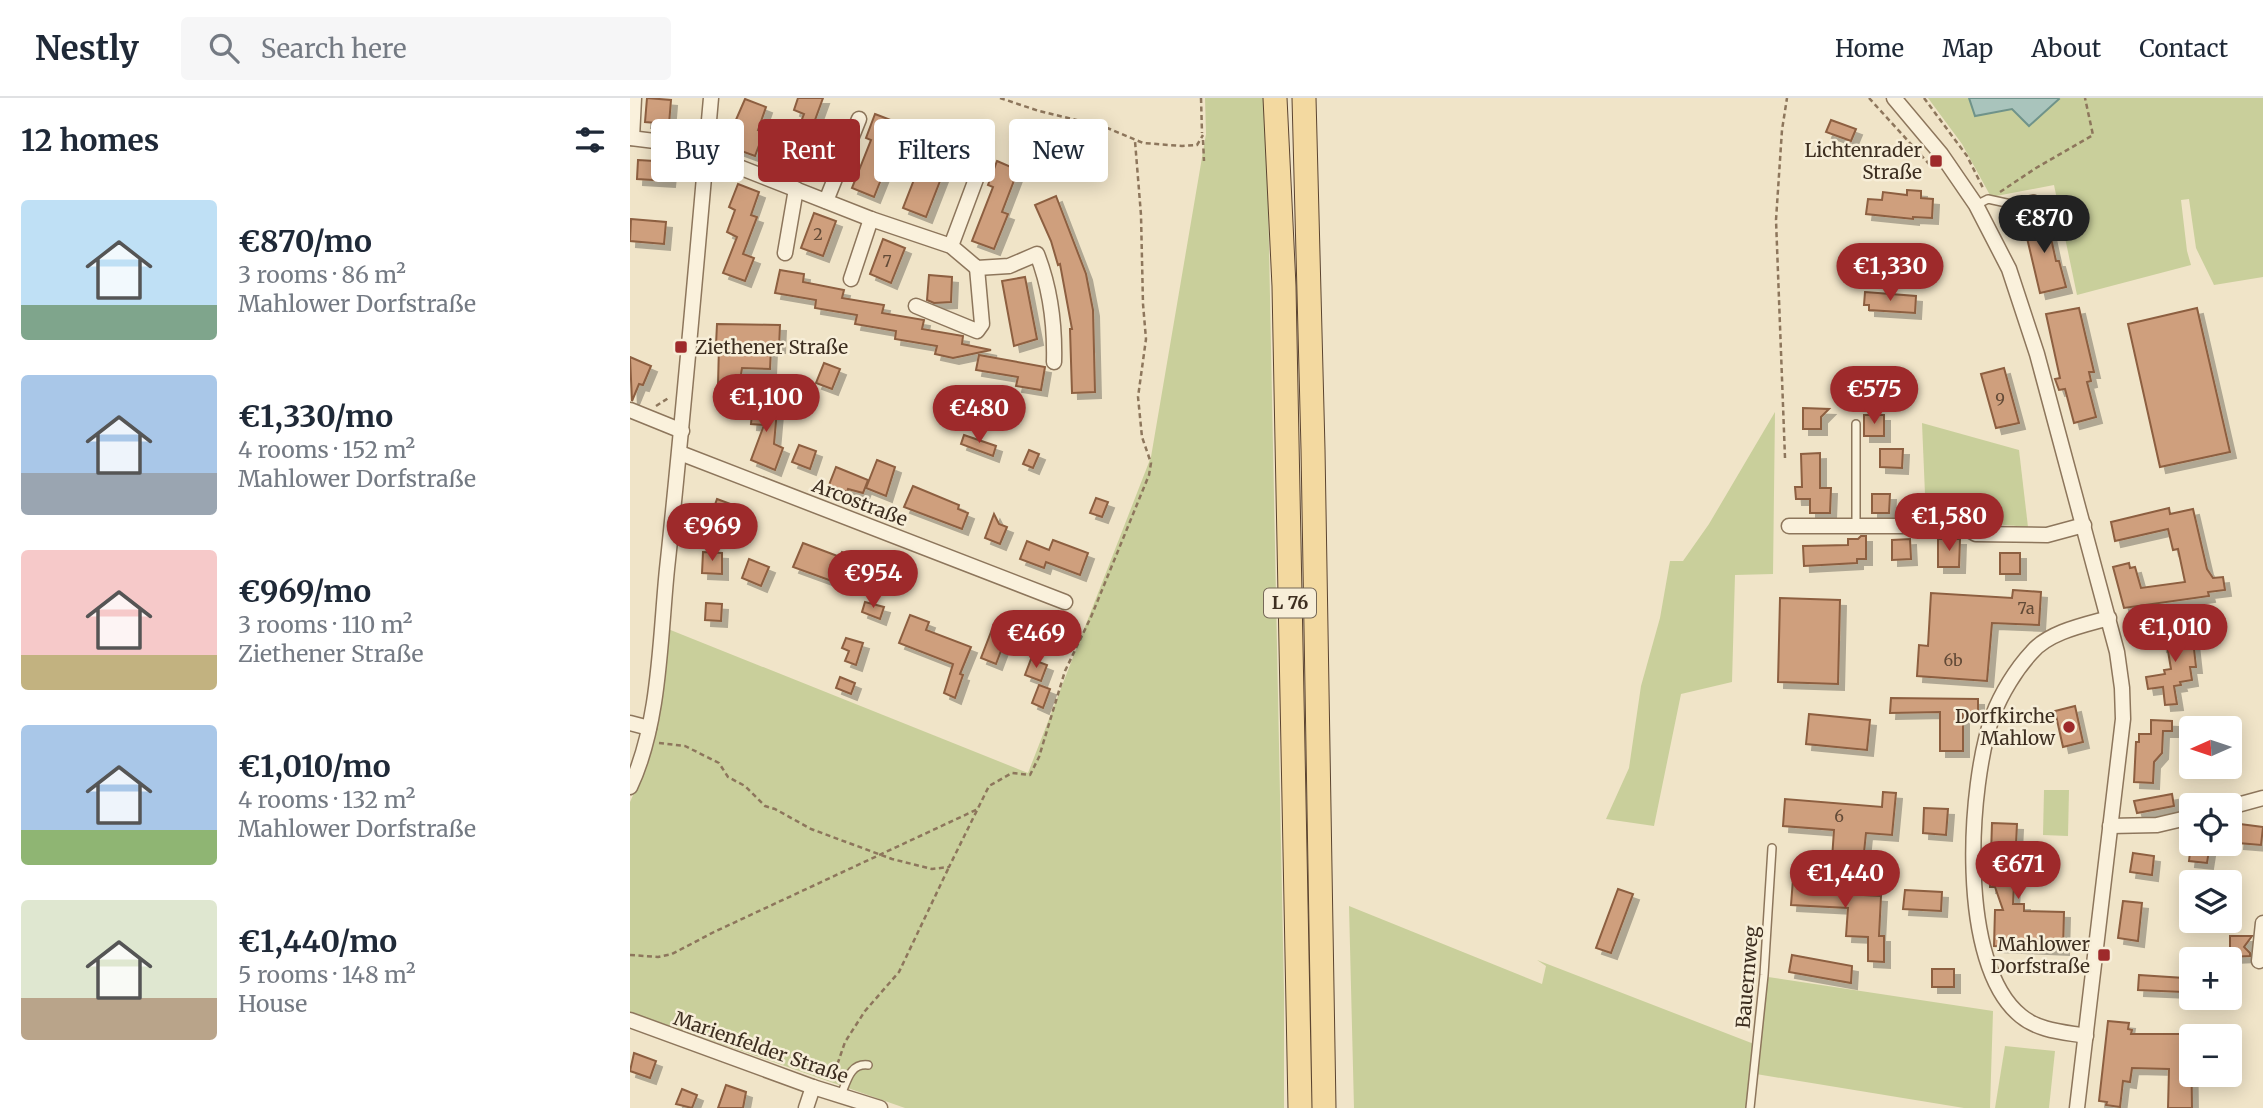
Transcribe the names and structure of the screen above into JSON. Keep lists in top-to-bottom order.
{
  "streets": {
    "main road": ["L 76"],
    "street": ["Arcostraße", "Marienfelder Straße"],
    "lane": ["Bauernweg"]
  },
  "places": {
    "transit": ["Lichtenrader Straße", "Ziethener Straße", "Mahlower Dorfstraße"],
    "other": ["Dorfkirche Mahlow"]
  },
  "house_numbers": [
    "2",
    "7",
    "9",
    "7a",
    "6b",
    "6"
  ],
  "north": "left",
  "page": {
    "header": "Nestly",
    "search": "Search here",
    "nav": [
      "Home",
      "Map",
      "About",
      "Contact"
    ],
    "heading": "12 homes",
    "chip": [
      "Buy",
      "Rent",
      "Filters",
      "New"
    ],
    "list": [
      {
        "name": "€870/mo",
        "note": "3 rooms · 86 m² · Mahlower Dorfstraße"
      },
      {
        "name": "€1,330/mo",
        "note": "4 rooms · 152 m² · Mahlower Dorfstraße"
      },
      {
        "name": "€969/mo",
        "note": "3 rooms · 110 m² · Ziethener Straße"
      },
      {
        "name": "€1,010/mo",
        "note": "4 rooms · 132 m² · Mahlower Dorfstraße"
      },
      {
        "name": "€1,440/mo",
        "note": "5 rooms · 148 m² · House"
      }
    ],
    "price": [
      "€870",
      "€1,330",
      "€575",
      "€1,100",
      "€480",
      "€1,580",
      "€969",
      "€954",
      "€1,010",
      "€469",
      "€671",
      "€1,440"
    ],
    "map_buttons": ["+", "−"]
  }
}
